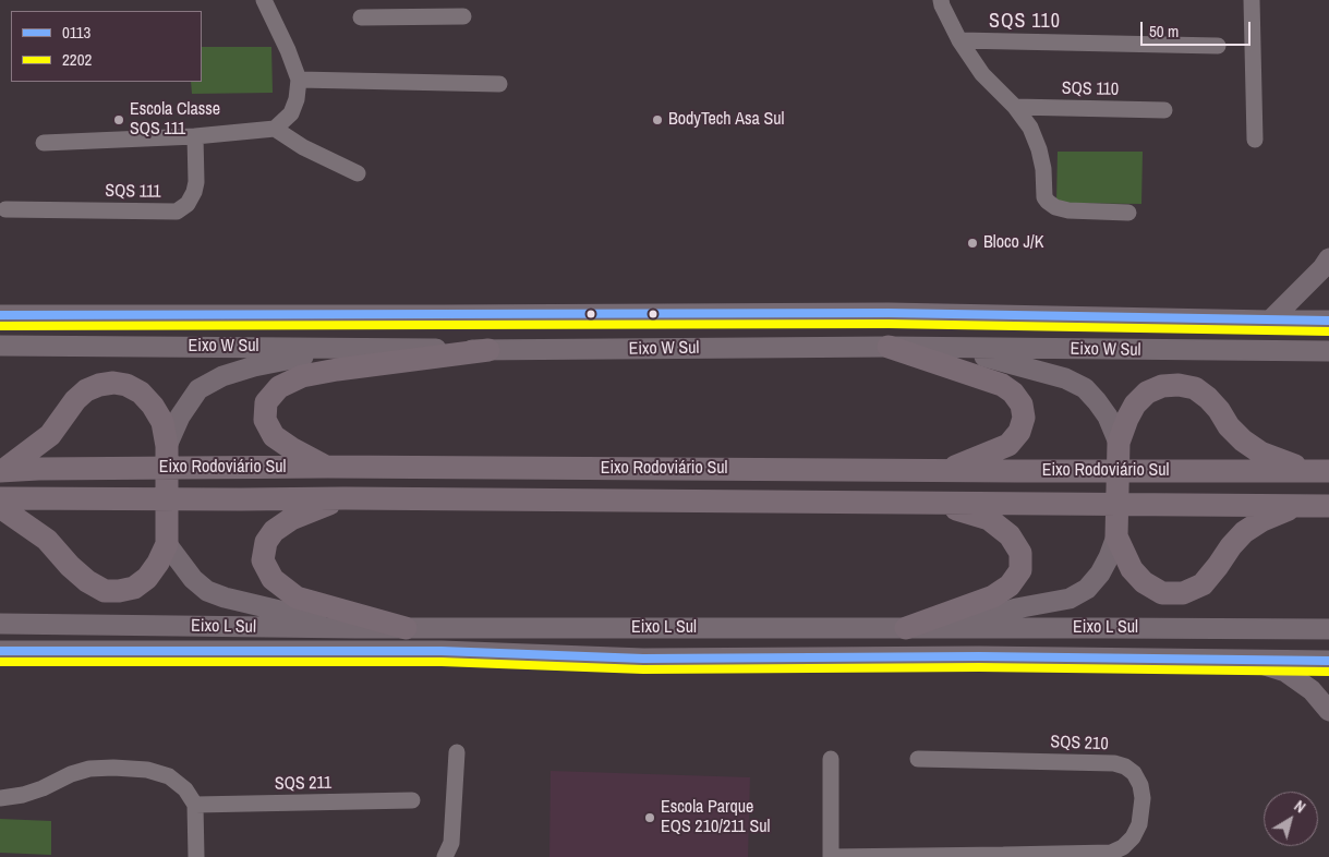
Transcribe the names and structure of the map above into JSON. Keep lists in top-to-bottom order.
{
  "streets": {
    "highway": ["Eixo Rodoviário Sul"],
    "main road": ["Eixo W Sul", "Eixo L Sul"],
    "street": [
      "SQS 110",
      "SQS 111",
      "SQS 210",
      "SQS 211"
    ]
  },
  "districts": ["SQS 110"],
  "places": [
    "Escola Classe SQS 111",
    "BodyTech Asa Sul",
    "Bloco J/K",
    "Escola Parque EQS 210/211 Sul"
  ],
  "lines": ["transit line 0113", "transit line 2202"],
  "legend": ["0113", "2202"],
  "scale_bar": "50 m",
  "north": "top right"
}
